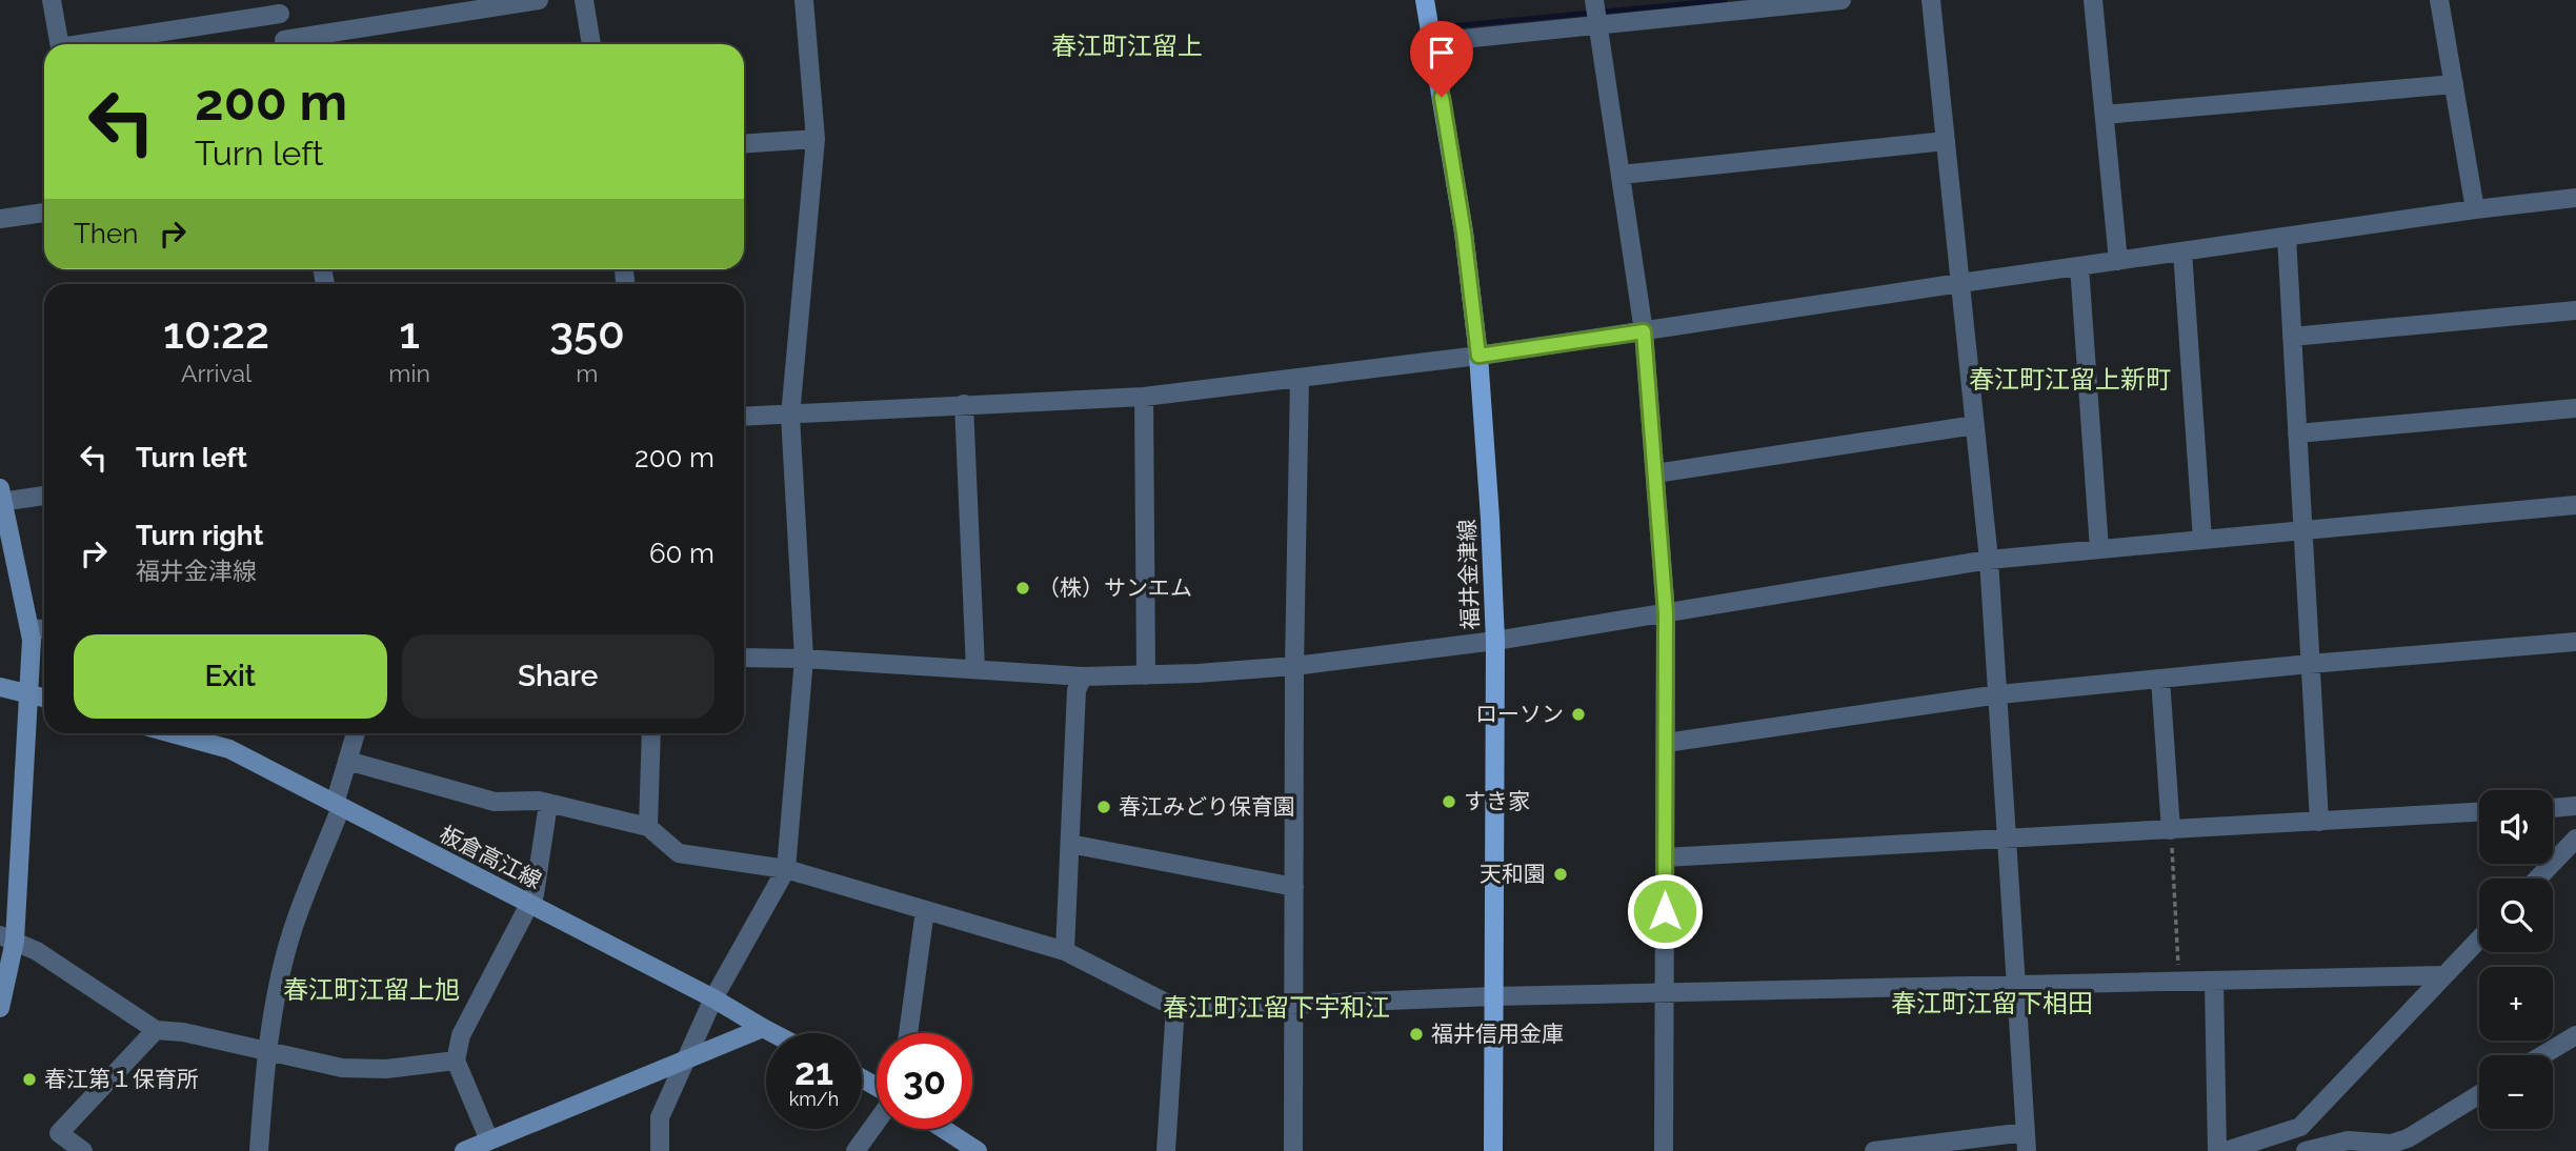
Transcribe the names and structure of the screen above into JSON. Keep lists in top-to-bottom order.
{
  "streets": {
    "main road": ["福井金津線", "板倉高江線"]
  },
  "districts": [
    "春江町江留上",
    "春江町江留上新町",
    "春江町江留上旭",
    "春江町江留下相田",
    "春江町江留下宇和江"
  ],
  "places": [
    "（株）サンエム",
    "ローソン",
    "すき家",
    "春江みどり保育園",
    "天和園",
    "福井信用金庫",
    "春江第１保育所"
  ],
  "page": {
    "turn": ["200 m", "Turn left"],
    "then": "Then",
    "eta": [
      "10:22",
      "Arrival",
      "1",
      "min",
      "350",
      "m"
    ],
    "list": [
      {
        "name": "Turn left",
        "value": "200 m"
      },
      {
        "name": "Turn right",
        "note": "福井金津線",
        "value": "60 m"
      }
    ],
    "buttons": ["Exit", "Share"],
    "map_buttons": ["+", "−"],
    "speed": "21 km/h",
    "limit": "30"
  }
}
